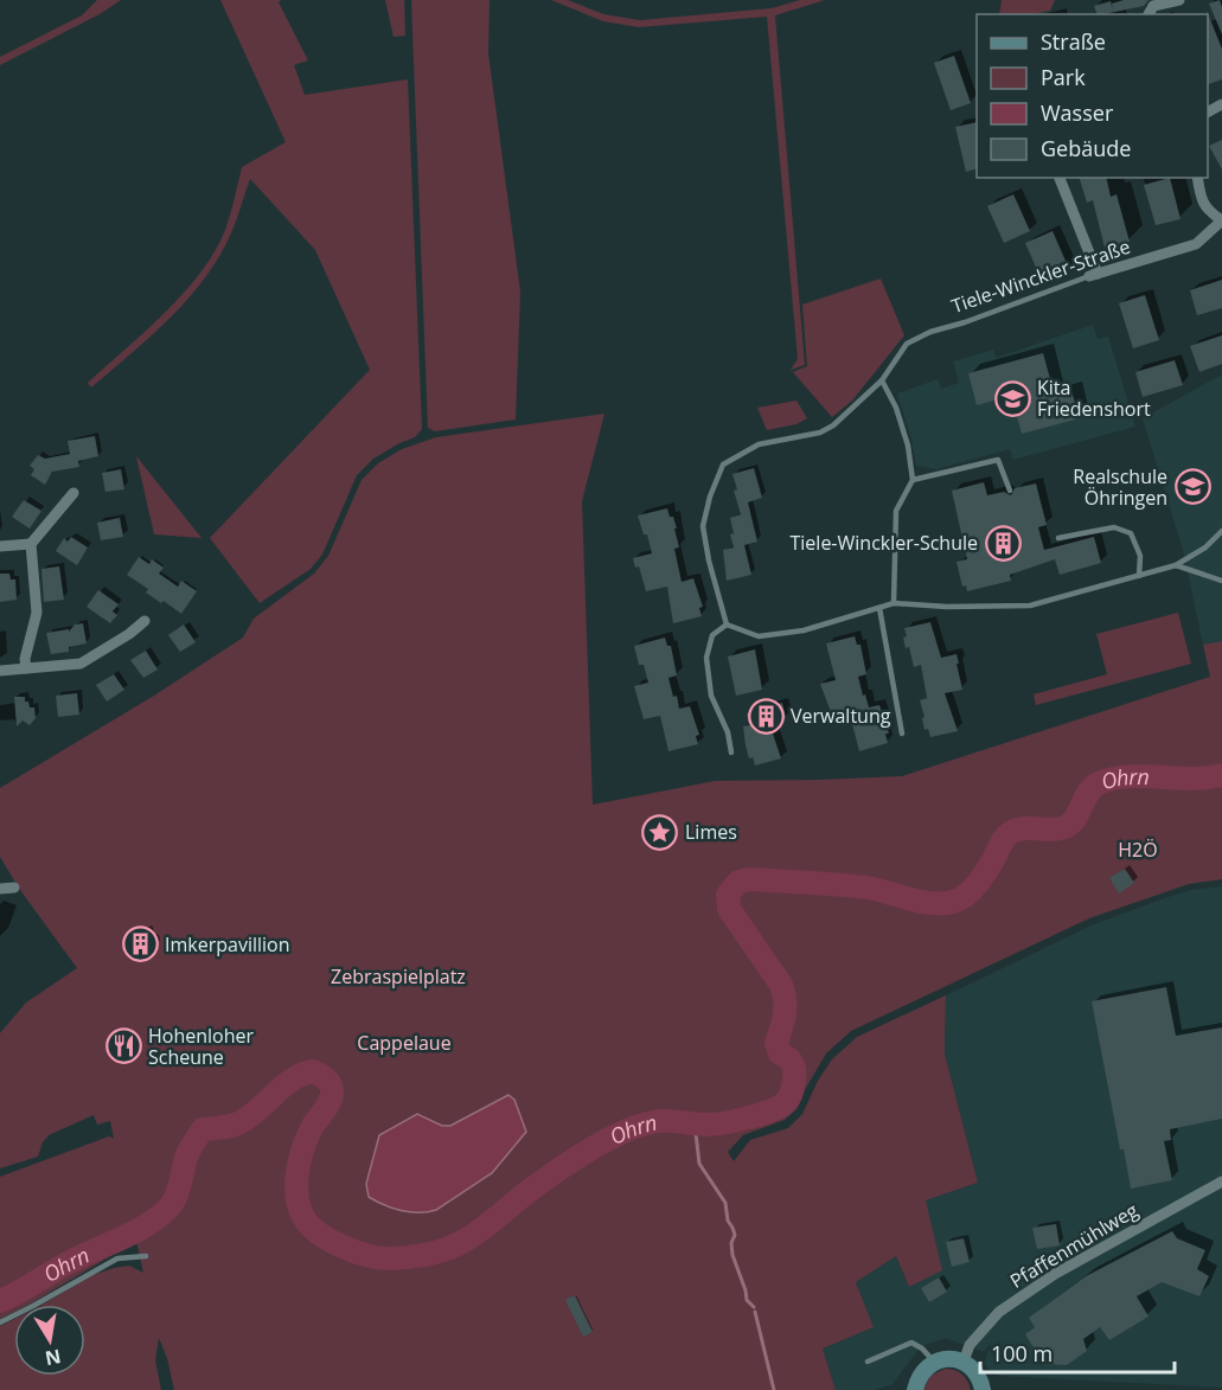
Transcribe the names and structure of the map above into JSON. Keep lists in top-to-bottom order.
{
  "streets": {
    "street": ["Tiele-Winckler-Straße", "Pfaffenmühlweg"]
  },
  "water": ["Ohrn"],
  "parks": ["H2Ö", "Zebraspielplatz", "Cappelaue"],
  "places": {
    "school or university": ["Kita Friedenshort", "Realschule Öhringen"],
    "building": ["Tiele-Winckler-Schule", "Verwaltung", "Imkerpavillion"],
    "place": ["Limes"],
    "restaurant": ["Hohenloher Scheune"]
  },
  "legend": [
    "Straße",
    "Park",
    "Wasser",
    "Gebäude"
  ],
  "scale_bar": "100 m",
  "north": "bottom"
}
